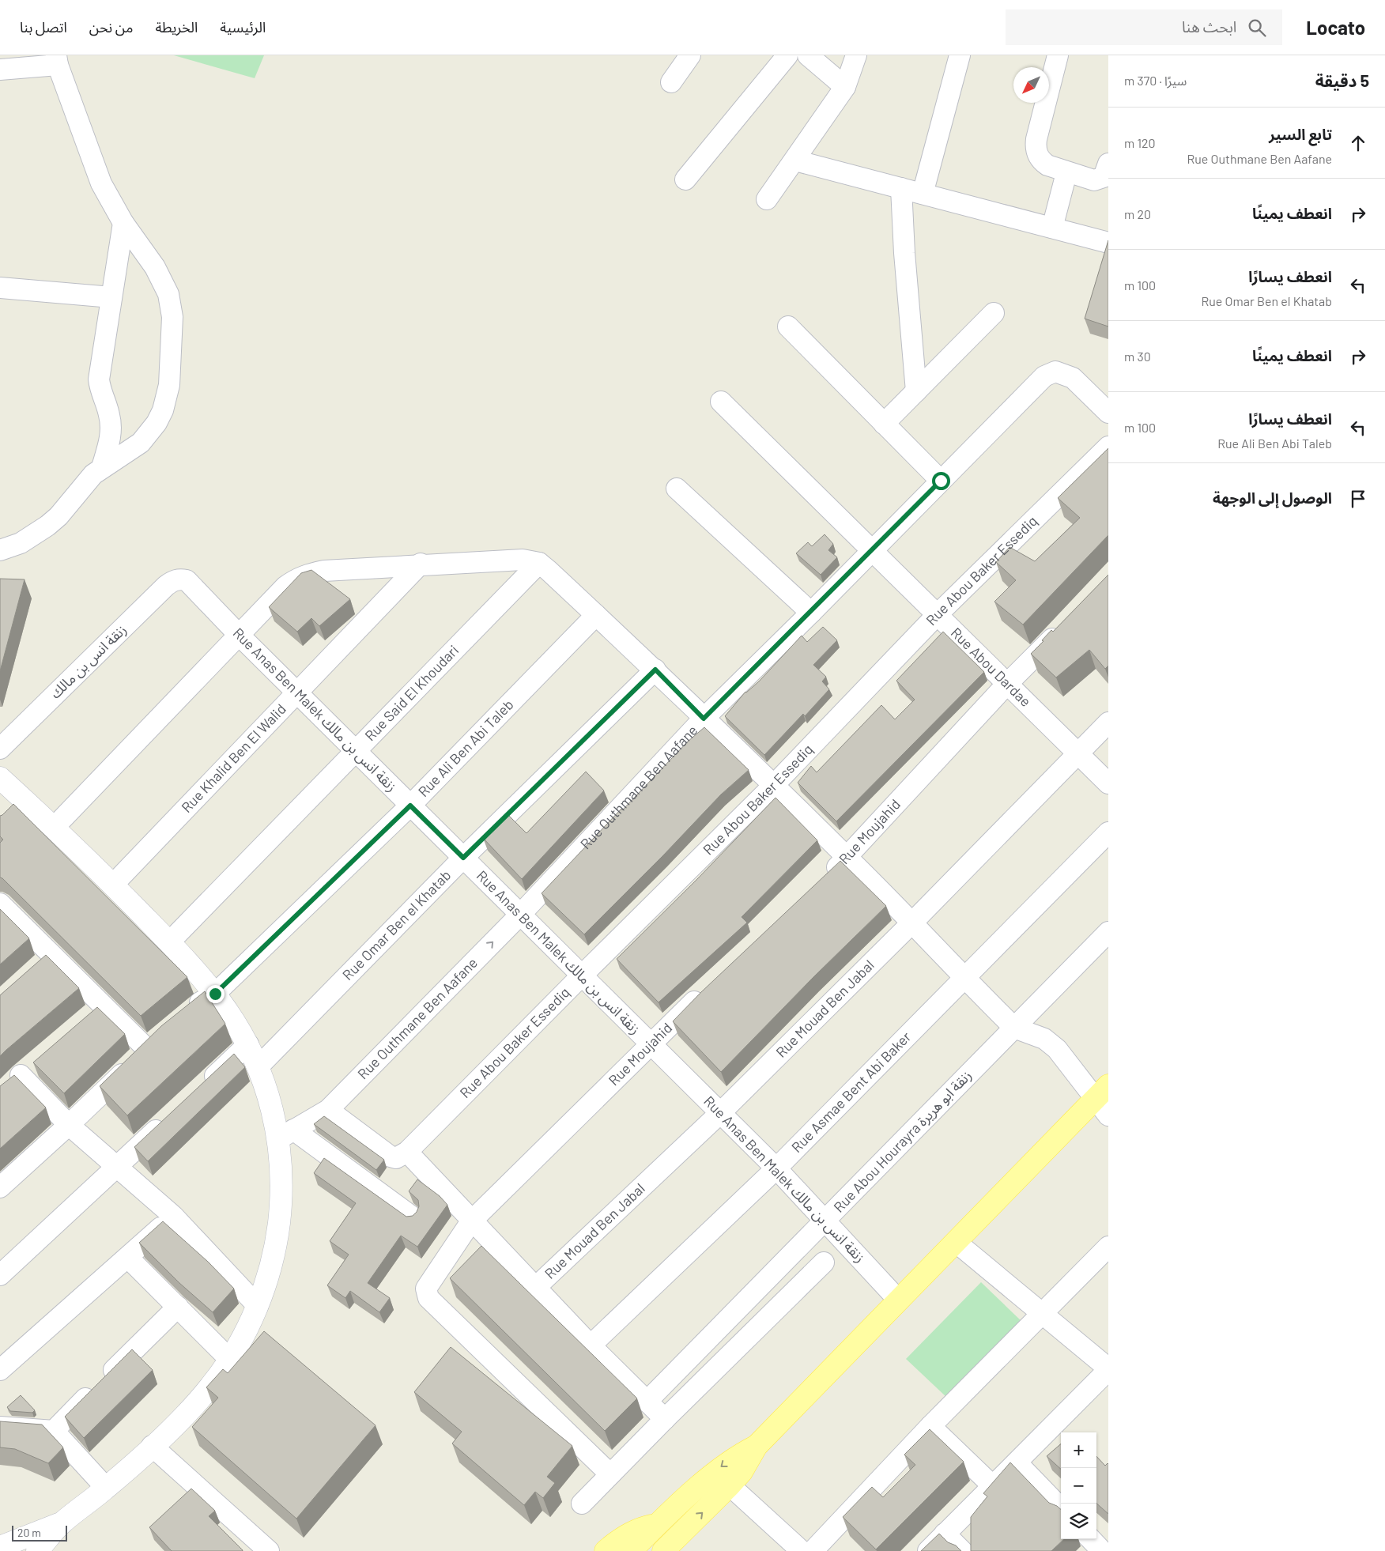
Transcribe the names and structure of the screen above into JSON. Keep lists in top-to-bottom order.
{
  "streets": {
    "street": [
      "Rue Abou Baker Essediq",
      "زنقة انس بن مالك",
      "Rue Abou Dardae",
      "Rue Said El Khoudari",
      "Rue Anas Ben Malek زنقة انس بن مالك",
      "Rue Ali Ben Abi Taleb",
      "Rue Khalid Ben El Walid",
      "Rue Outhmane Ben Aafane",
      "Rue Moujahid",
      "Rue Omar Ben el Khatab",
      "Rue Mouad Ben Jabal",
      "Rue Asmae Bent Abi Baker",
      "Rue Abou Hourayra زنقة ابو هريرة"
    ]
  },
  "crossings": [
    ["Rue Abou Baker Essediq", "Rue Abou Dardae"],
    ["Rue Abou Baker Essediq", "Rue Anas Ben Malek زنقة انس بن مالك"],
    ["زنقة انس بن مالك", "Rue Anas Ben Malek زنقة انس بن مالك"],
    ["Rue Abou Dardae", "Rue Outhmane Ben Aafane"],
    ["Rue Abou Dardae", "Rue Moujahid"],
    ["Rue Abou Dardae", "Rue Mouad Ben Jabal"],
    ["Rue Said El Khoudari", "Rue Anas Ben Malek زنقة انس بن مالك"],
    ["Rue Anas Ben Malek زنقة انس بن مالك", "Rue Ali Ben Abi Taleb"],
    ["Rue Anas Ben Malek زنقة انس بن مالك", "Rue Khalid Ben El Walid"],
    ["Rue Anas Ben Malek زنقة انس بن مالك", "Rue Outhmane Ben Aafane"],
    ["Rue Anas Ben Malek زنقة انس بن مالك", "Rue Moujahid"],
    ["Rue Anas Ben Malek زنقة انس بن مالك", "Rue Omar Ben el Khatab"],
    ["Rue Anas Ben Malek زنقة انس بن مالك", "Rue Mouad Ben Jabal"],
    ["Rue Anas Ben Malek زنقة انس بن مالك", "Rue Asmae Bent Abi Baker"],
    ["Rue Anas Ben Malek زنقة انس بن مالك", "Rue Abou Hourayra زنقة ابو هريرة"]
  ],
  "scale_bar": "20 m",
  "north": "bottom left",
  "page": {
    "header": "Locato",
    "search": "ابحث هنا",
    "nav": [
      "الرئيسية",
      "الخريطة",
      "من نحن",
      "اتصل بنا"
    ],
    "heading": ["5 دقيقة", "سيرًا · 370 m"],
    "list": [
      ["تابع السير", "Rue Outhmane Ben Aafane", "120 m"],
      ["انعطف يمينًا", "20 m"],
      ["انعطف يسارًا", "Rue Omar Ben el Khatab", "100 m"],
      ["انعطف يمينًا", "30 m"],
      ["انعطف يسارًا", "Rue Ali Ben Abi Taleb", "100 m"],
      "الوصول إلى الوجهة"
    ],
    "map_buttons": ["+", "−"],
    "scale": "20 m"
  }
}
